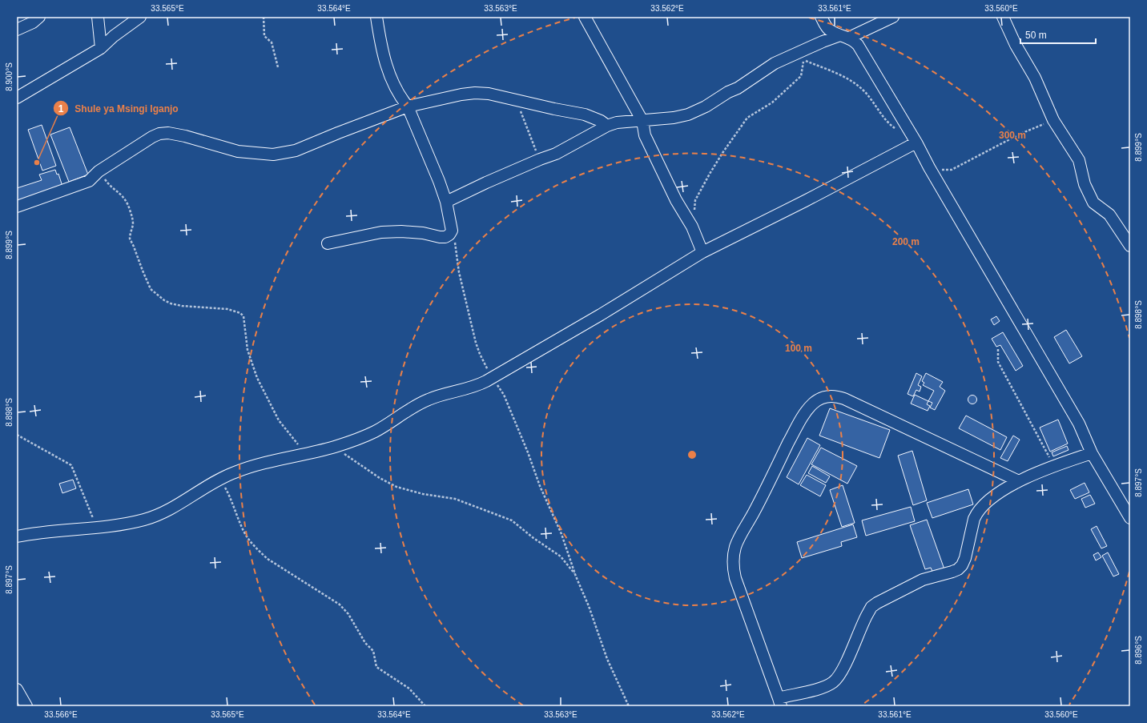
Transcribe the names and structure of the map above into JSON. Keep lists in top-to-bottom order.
{
  "places": ["Shule ya Msingi Iganjo"],
  "scale_bar": "50 m",
  "coordinates": [
    "33.565°E",
    "33.564°E",
    "33.563°E",
    "33.562°E",
    "33.561°E",
    "33.560°E",
    "8.900°S",
    "8.899°S",
    "8.898°S",
    "8.897°S",
    "8.896°S",
    "33.566°E"
  ],
  "rings": ["300 m", "200 m", "100 m"]
}
